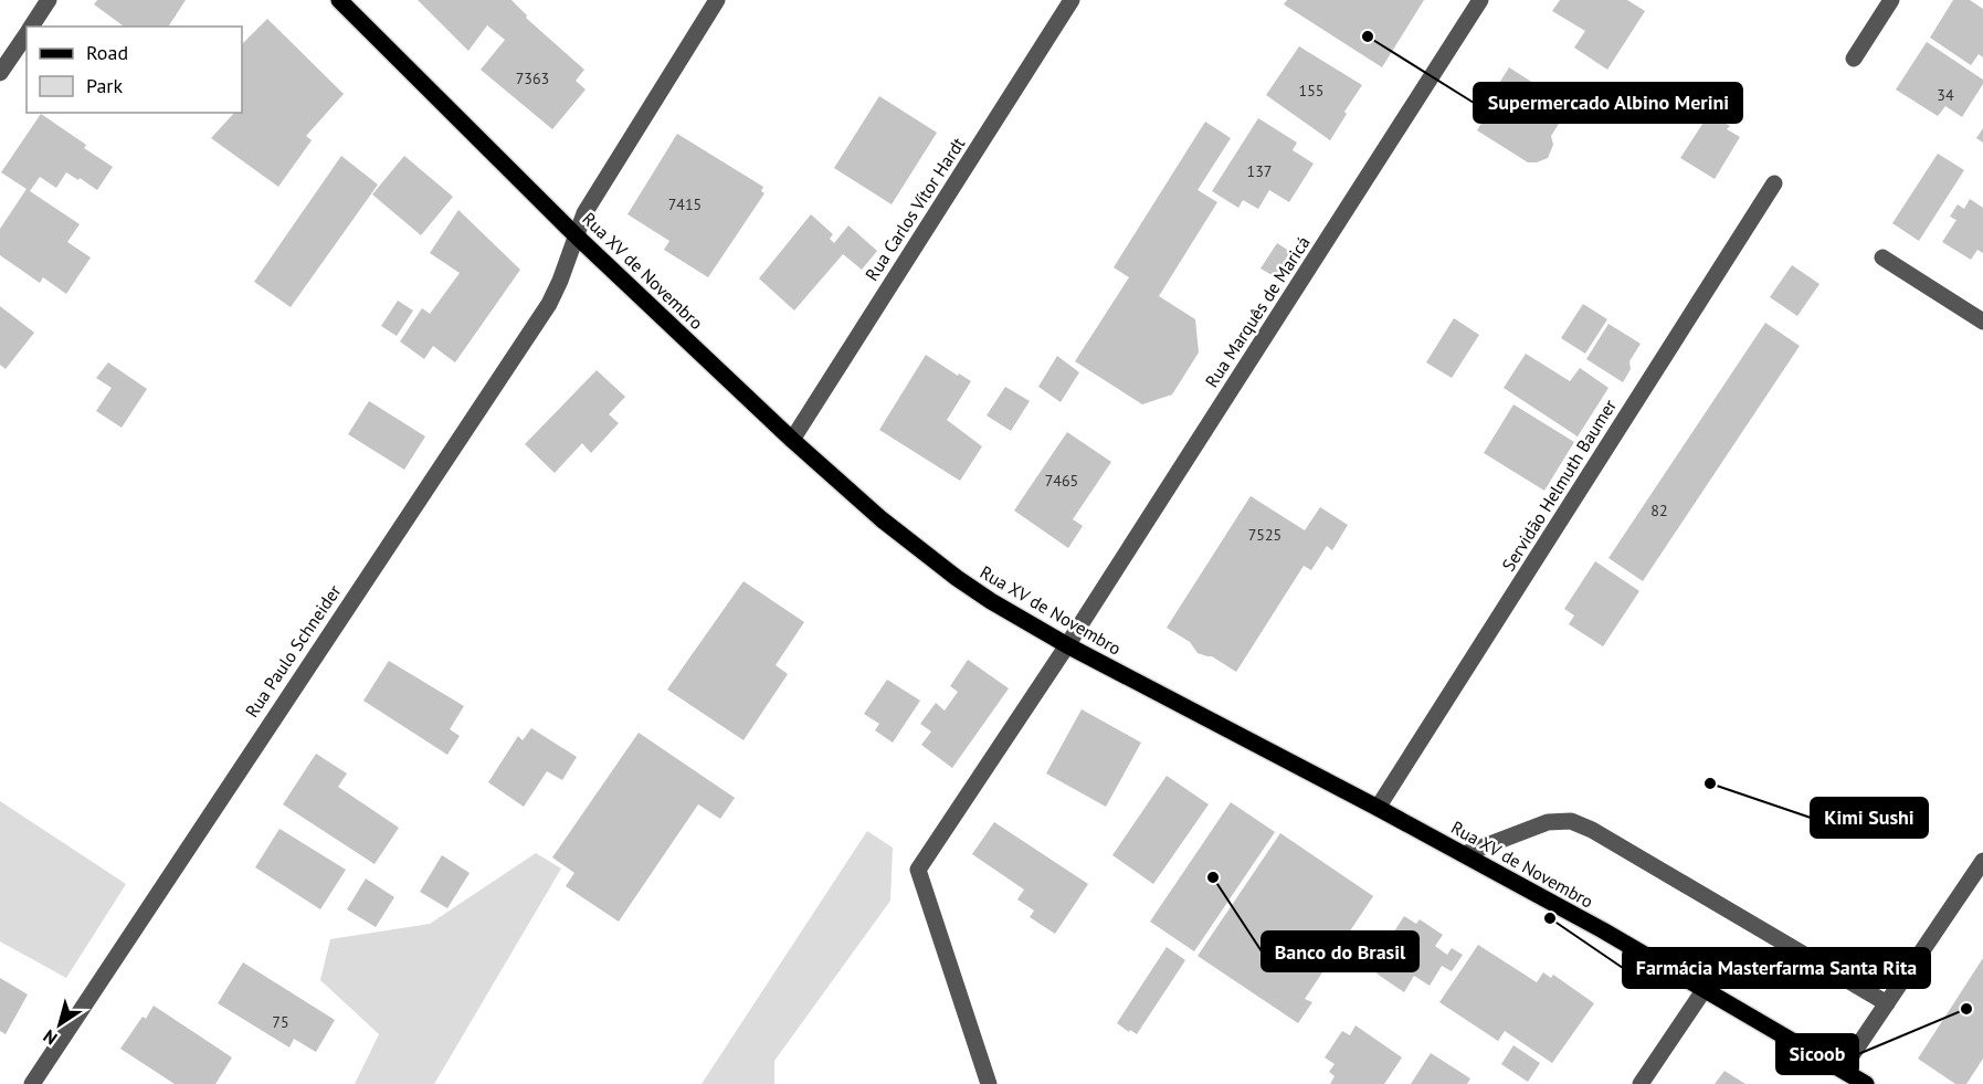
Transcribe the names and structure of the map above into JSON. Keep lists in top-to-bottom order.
{
  "streets": {
    "main road": ["Rua XV de Novembro"],
    "street": [
      "Rua Carlos Vítor Hardt",
      "Rua Marquês de Maricá",
      "Servidão Helmuth Baumer",
      "Rua Paulo Schneider"
    ]
  },
  "crossings": [
    ["Rua Carlos Vítor Hardt", "Rua XV de Novembro"],
    ["Rua XV de Novembro", "Rua Marquês de Maricá"],
    ["Rua XV de Novembro", "Servidão Helmuth Baumer"],
    ["Rua XV de Novembro", "Rua Paulo Schneider"]
  ],
  "places": [
    "Supermercado Albino Merini",
    "Kimi Sushi",
    "Banco do Brasil",
    "Farmácia Masterfarma Santa Rita",
    "Sicoob"
  ],
  "house_numbers": [
    "7363",
    "155",
    "34",
    "137",
    "7415",
    "7465",
    "82",
    "7525",
    "75"
  ],
  "legend": ["Road", "Park"],
  "north": "bottom left"
}
